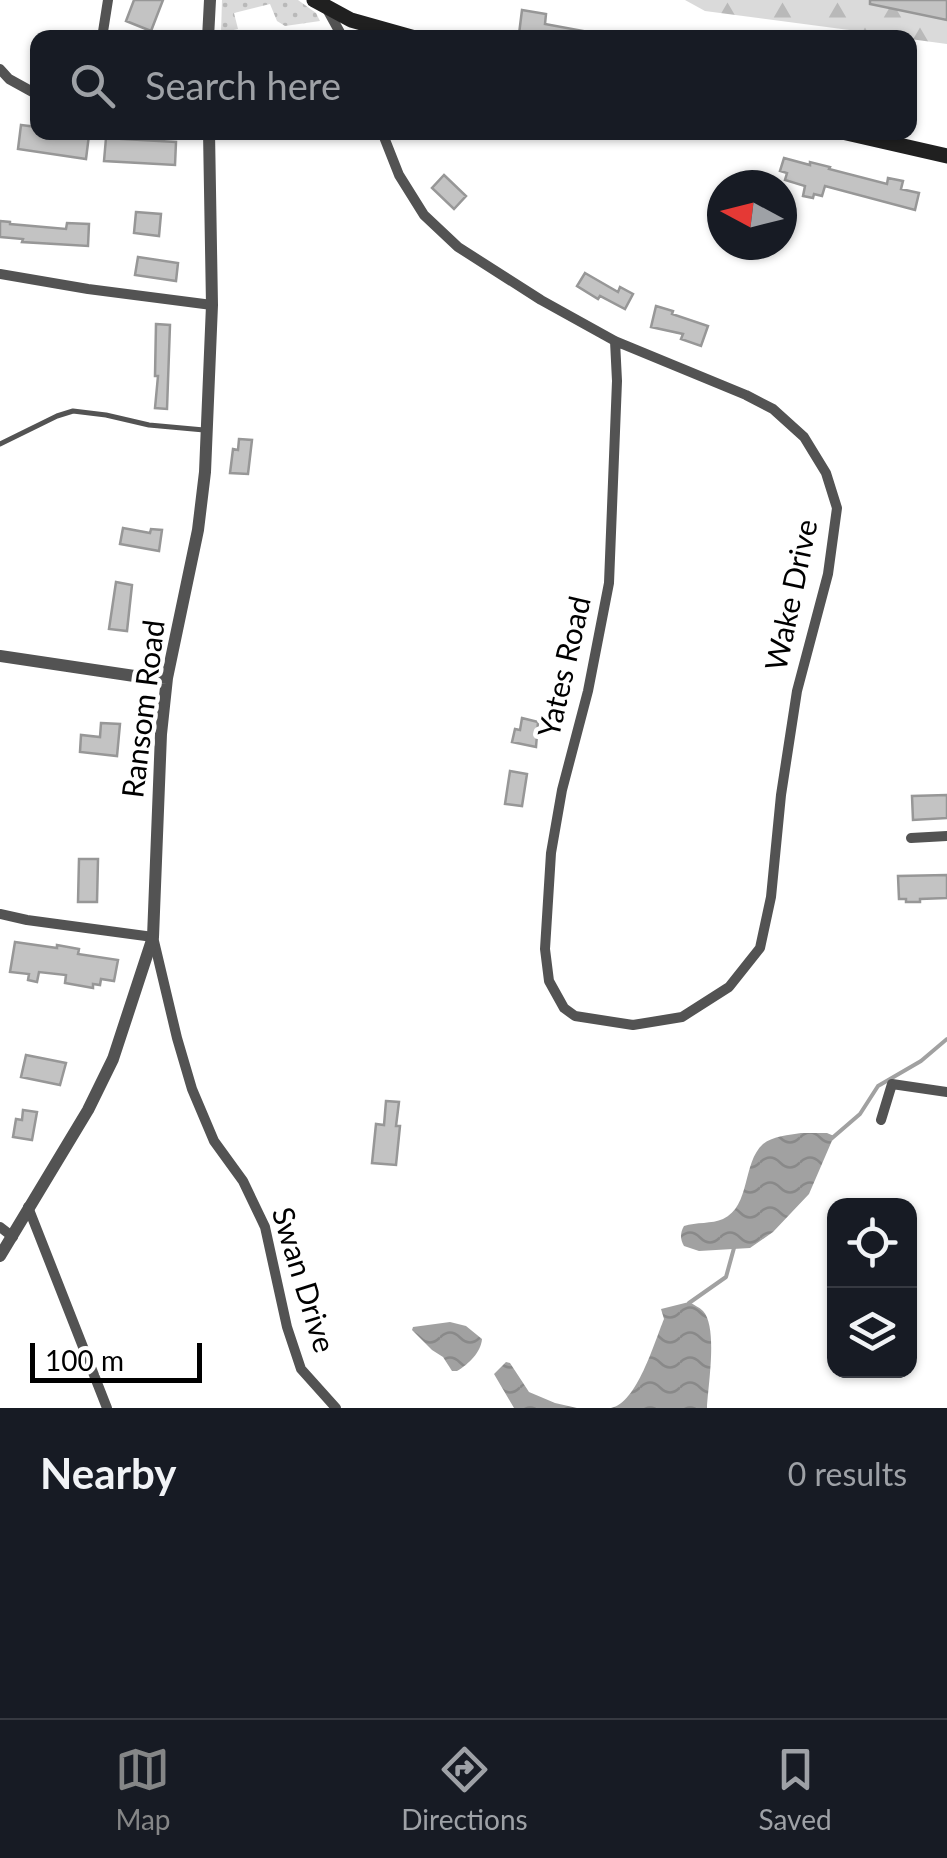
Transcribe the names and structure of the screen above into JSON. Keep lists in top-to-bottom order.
{
  "streets": {
    "street": [
      "Wake Drive",
      "Yates Road",
      "Ransom Road",
      "Swan Drive"
    ]
  },
  "crossings": [
    ["Wake Drive", "Yates Road"],
    ["Ransom Road", "Swan Drive"]
  ],
  "scale_bar": "100 m",
  "north": "left",
  "page": {
    "search": "Search here",
    "scale": "100 m",
    "heading": ["Nearby", "0 results"],
    "nav": ["Map", "Directions", "Saved"]
  }
}
